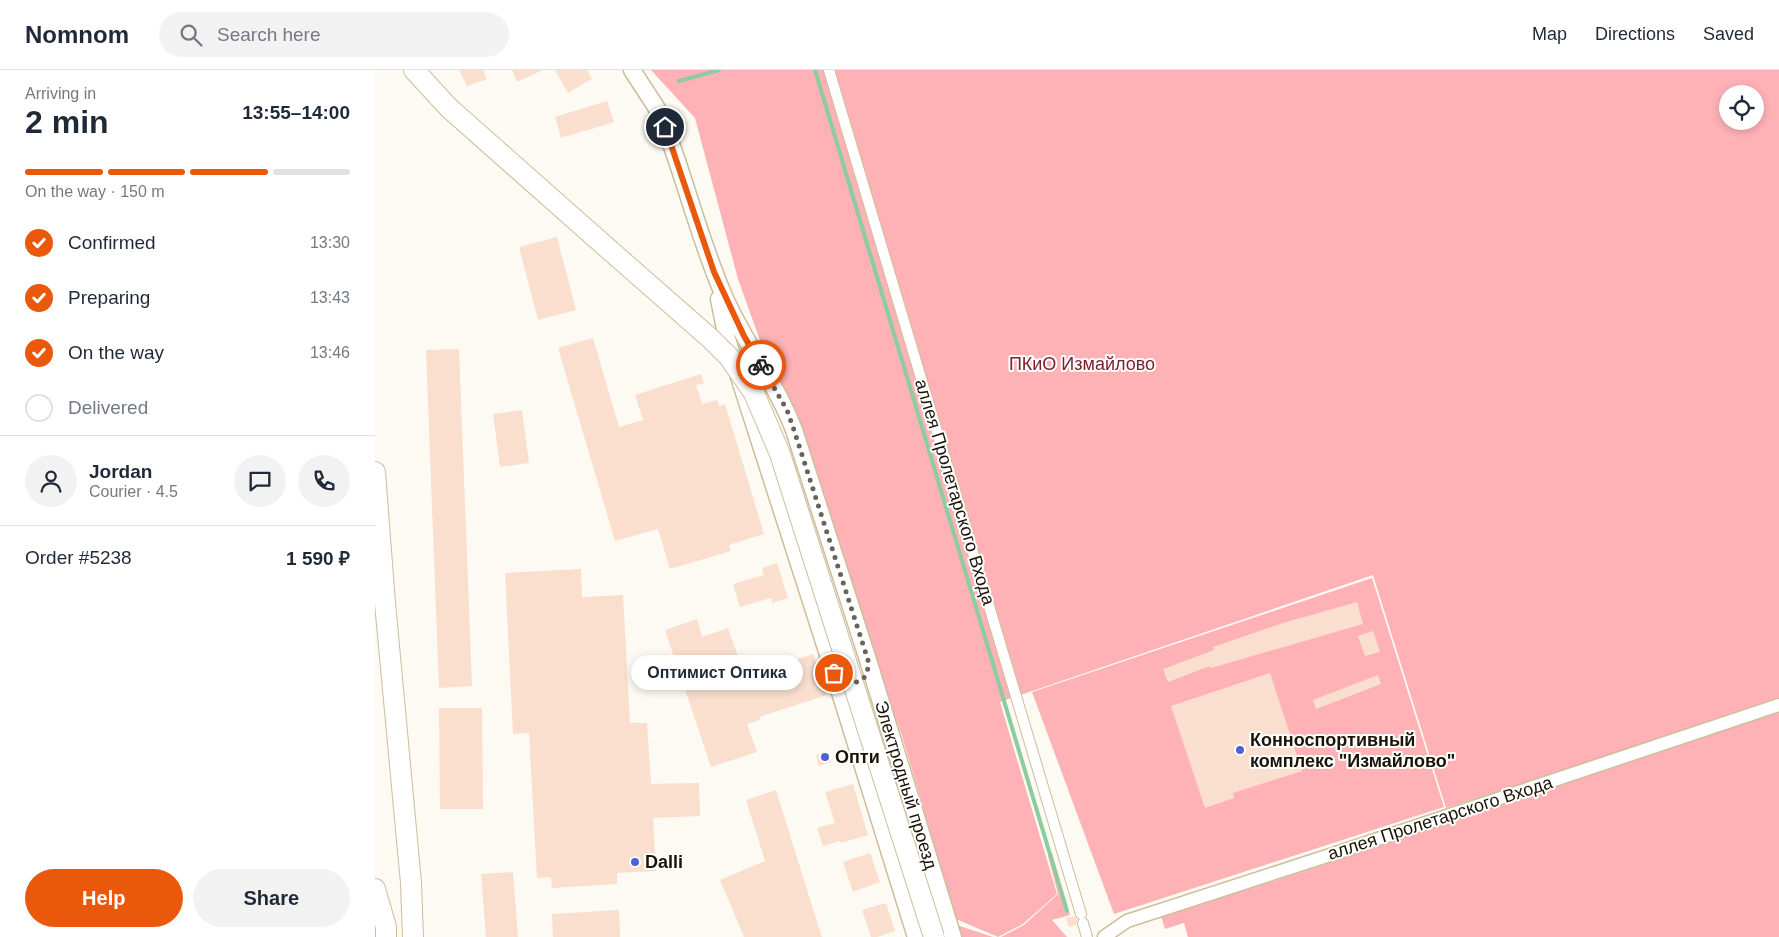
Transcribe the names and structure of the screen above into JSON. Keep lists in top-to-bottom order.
{
  "streets": {
    "street": ["аллея Пролетарского Входа", "Электродный проезд"]
  },
  "parks": ["ПКиО Измайлово"],
  "places": [
    "Оптимист Оптика",
    "Конноспортивный комплекс \"Измайлово\"",
    "Опти",
    "Dalli"
  ],
  "page": {
    "header": "Nomnom",
    "search": "Search here",
    "nav": ["Map", "Directions", "Saved"],
    "heading": ["2 min", "Arriving in", "13:55–14:00"],
    "panel": [
      "Jordan",
      "Courier · 4.5",
      "Order #5238",
      "1 590 ₽"
    ],
    "bar": "On the way · 150 m",
    "list": [
      ["Confirmed", "13:30"],
      ["Preparing", "13:43"],
      ["On the way", "13:46"],
      "Delivered"
    ],
    "bubble": "Оптимист Оптика",
    "buttons": ["Help", "Share"]
  }
}
